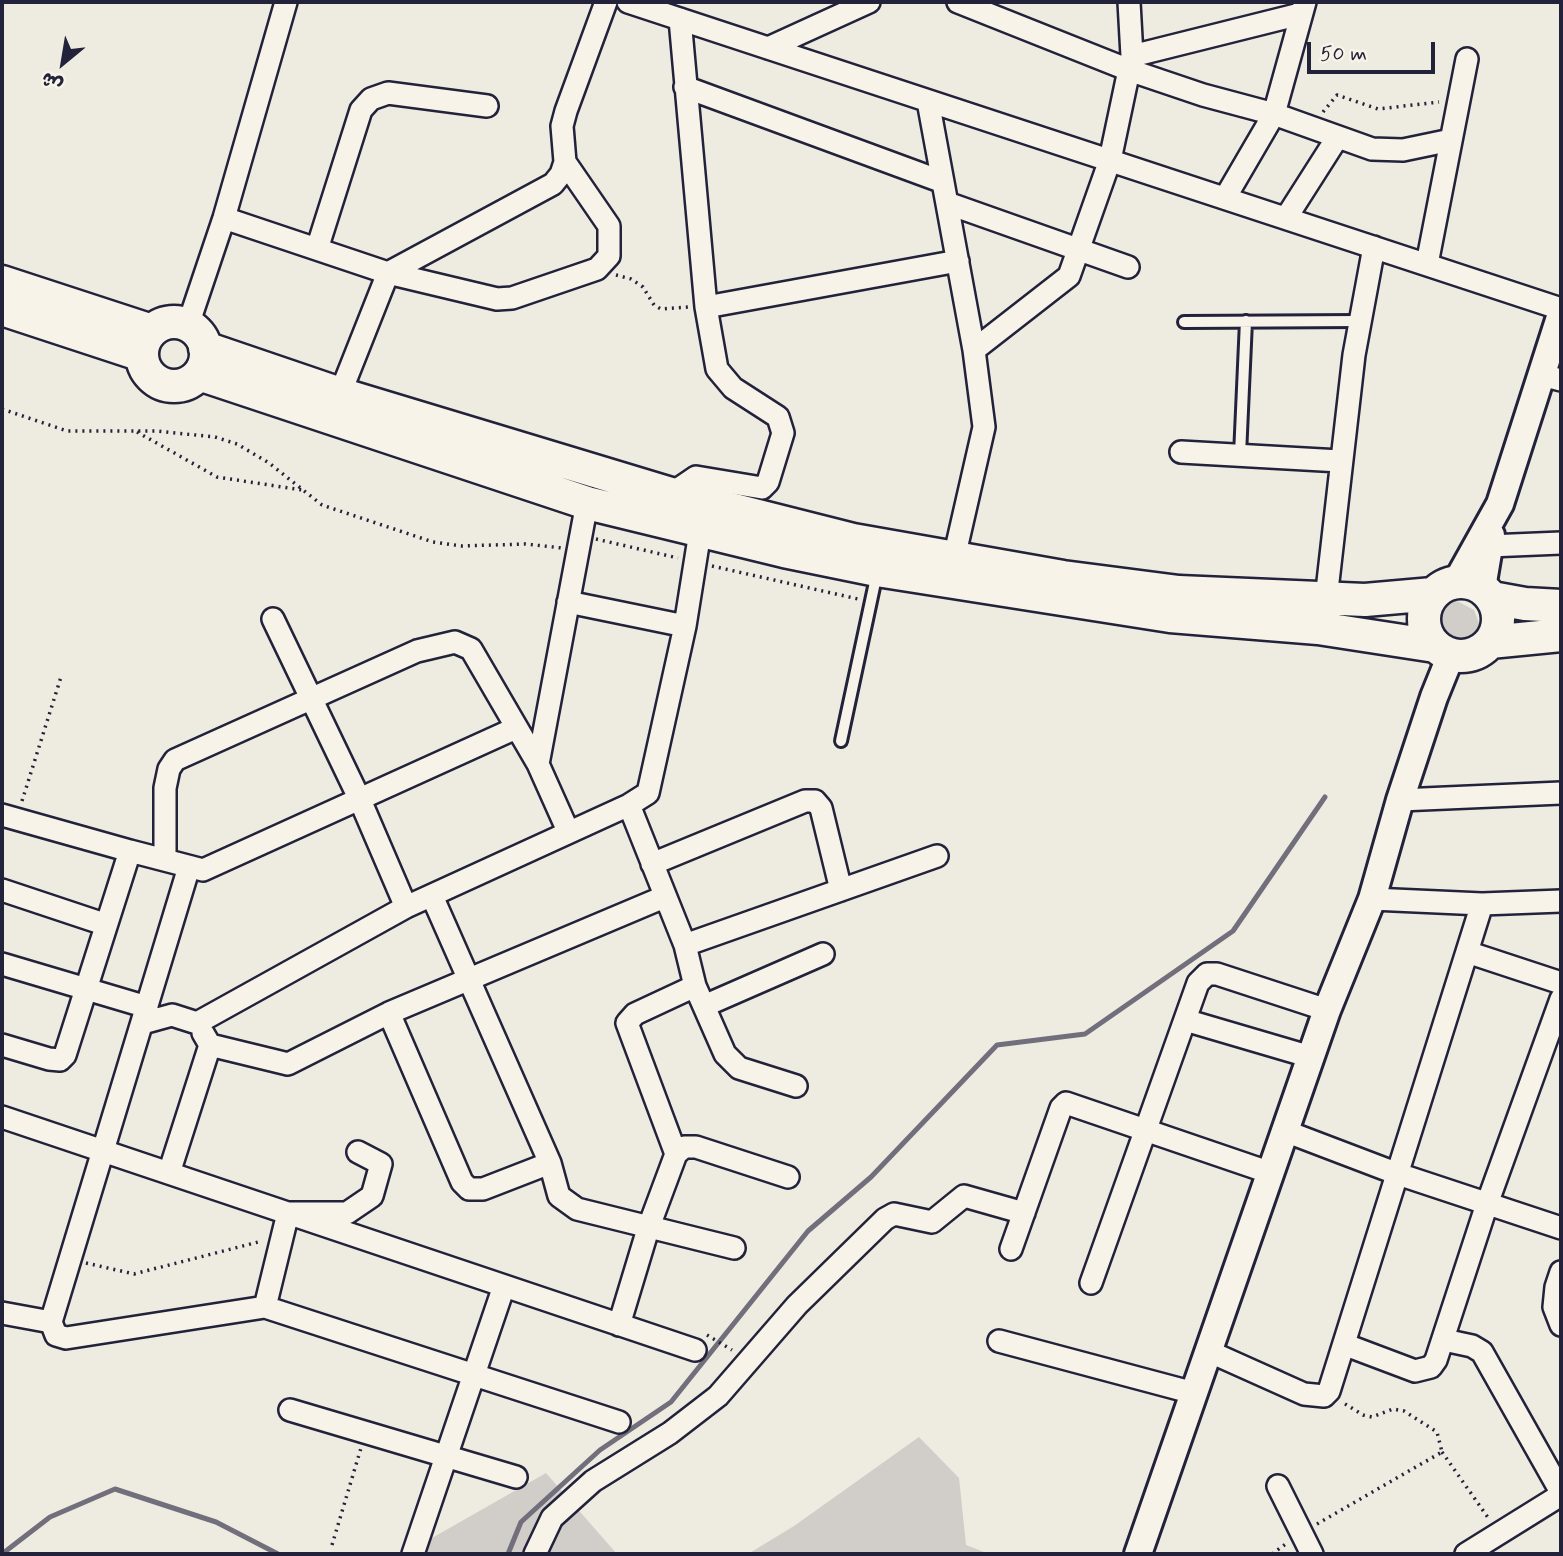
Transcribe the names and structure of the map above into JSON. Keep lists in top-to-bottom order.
{
  "scale_bar": "50 m",
  "north": "bottom left"
}
